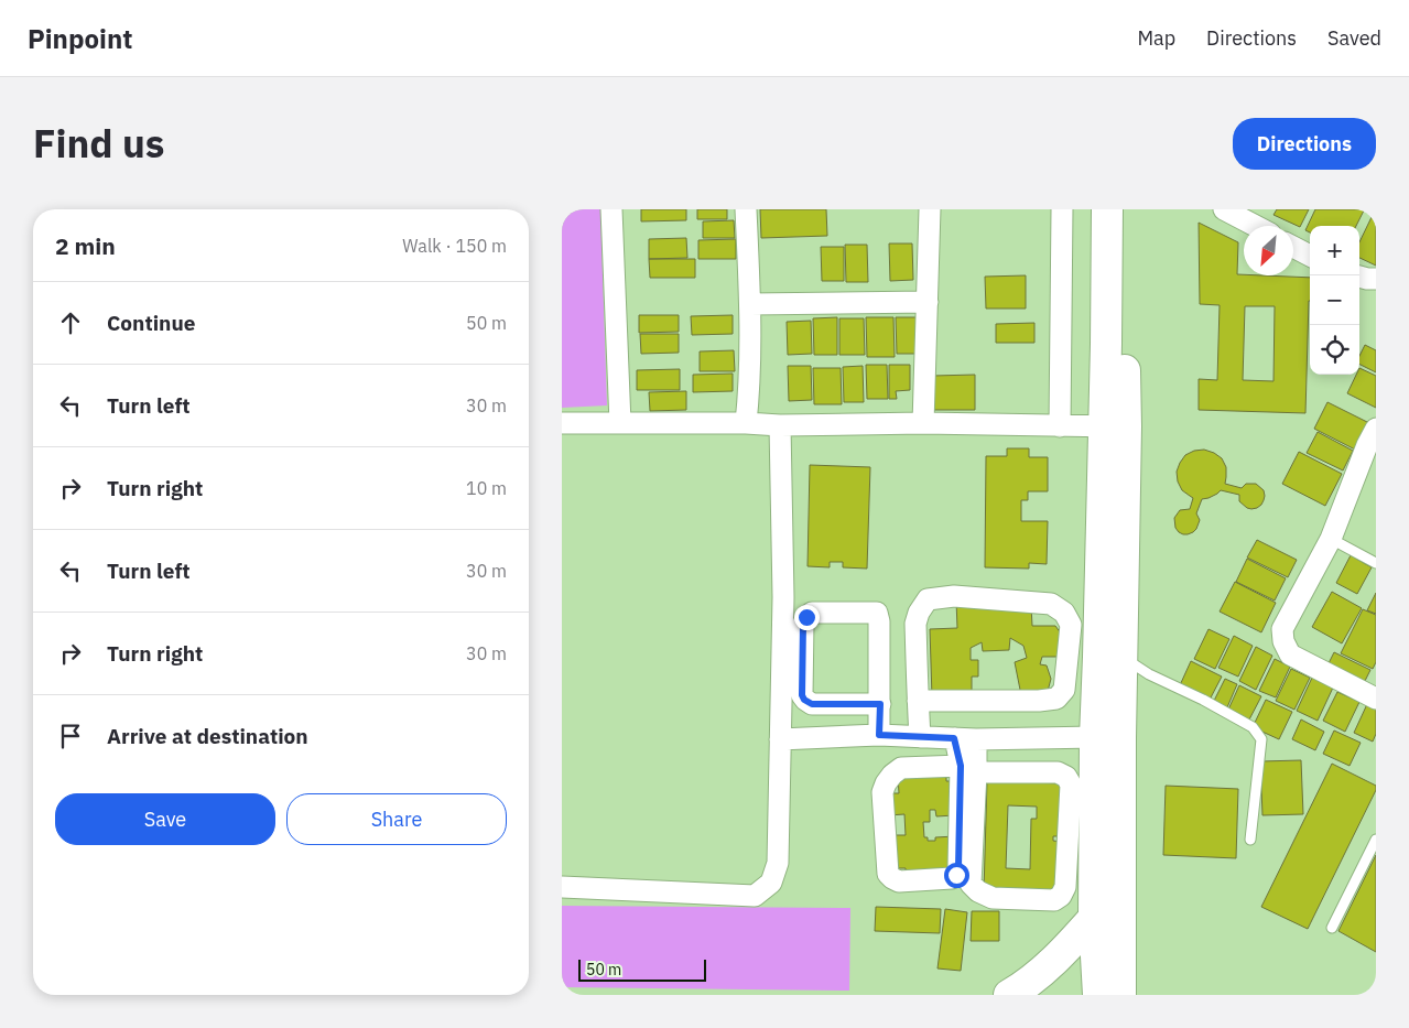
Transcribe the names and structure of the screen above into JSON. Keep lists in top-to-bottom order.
{
  "scale_bar": "50 m",
  "north": "bottom left",
  "page": {
    "header": "Pinpoint",
    "nav": ["Map", "Directions", "Saved"],
    "title": "Find us",
    "buttons": [
      "Directions",
      ["Save", "Share"]
    ],
    "heading": ["2 min", "Walk · 150 m"],
    "map_buttons": ["+", "−"],
    "list": [
      ["Continue", "50 m"],
      ["Turn left", "30 m"],
      ["Turn right", "10 m"],
      ["Turn left", "30 m"],
      ["Turn right", "30 m"],
      "Arrive at destination"
    ],
    "scale": "50 m"
  }
}
